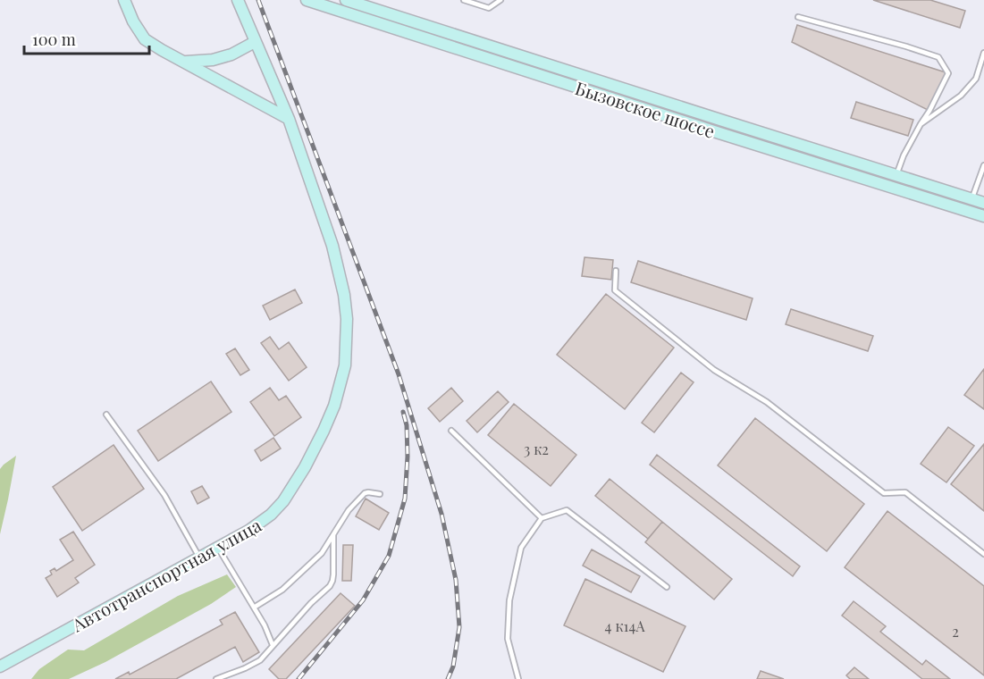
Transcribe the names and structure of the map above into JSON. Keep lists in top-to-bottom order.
{
  "streets": {
    "main road": ["Бызовское шоссе", "Автотранспортная улица"]
  },
  "house_numbers": ["3 к2", "4 к14А", "2"],
  "scale_bar": "100 m"
}
